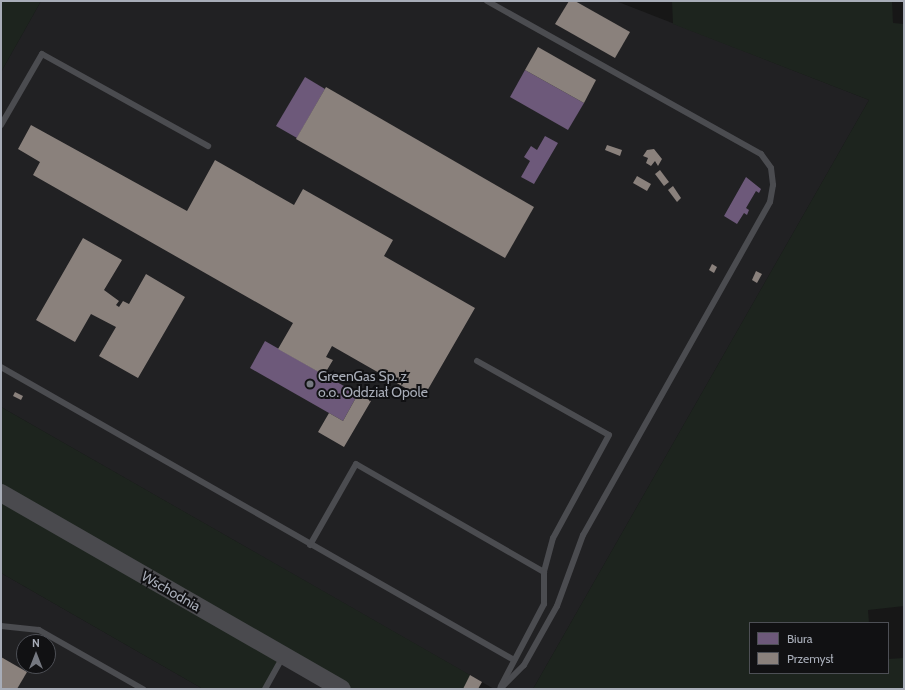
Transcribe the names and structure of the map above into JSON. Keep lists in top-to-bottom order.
{
  "streets": {
    "street": ["Wschodnia"]
  },
  "places": ["GreenGas Sp. z o.o. Oddział Opole"],
  "legend": ["Biura", "Przemysł"],
  "north": "top"
}
